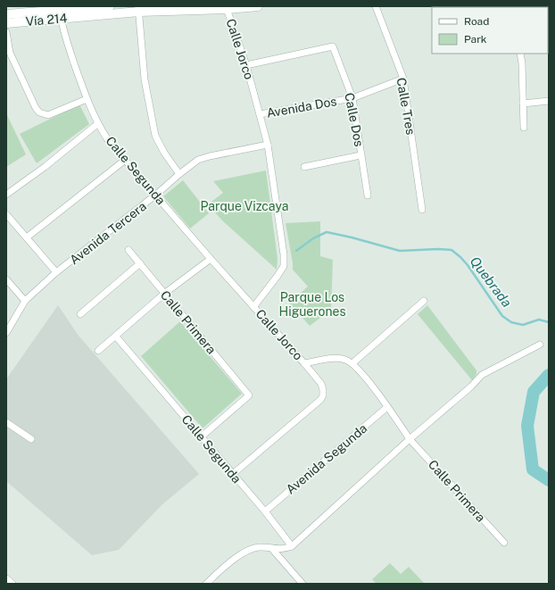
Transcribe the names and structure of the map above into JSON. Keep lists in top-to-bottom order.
{
  "streets": {
    "main road": ["Vía 214"],
    "street": [
      "Calle Jorco",
      "Calle Tres",
      "Avenida Dos",
      "Calle Dos",
      "Calle Segunda",
      "Avenida Tercera",
      "Calle Primera",
      "Avenida Segunda"
    ]
  },
  "crossings": [
    ["Vía 214", "Calle Jorco"],
    ["Vía 214", "Calle Segunda"],
    ["Calle Jorco", "Avenida Dos"],
    ["Calle Jorco", "Calle Dos"],
    ["Calle Jorco", "Calle Segunda"],
    ["Calle Jorco", "Avenida Tercera"],
    ["Calle Tres", "Avenida Dos"],
    ["Avenida Dos", "Calle Dos"],
    ["Calle Segunda", "Avenida Tercera"],
    ["Calle Segunda", "Calle Primera"],
    ["Calle Segunda", "Avenida Segunda"]
  ],
  "water": ["Quebrada"],
  "parks": ["Parque Vizcaya", "Parque Los Higuerones"],
  "legend": ["Road", "Park"]
}
